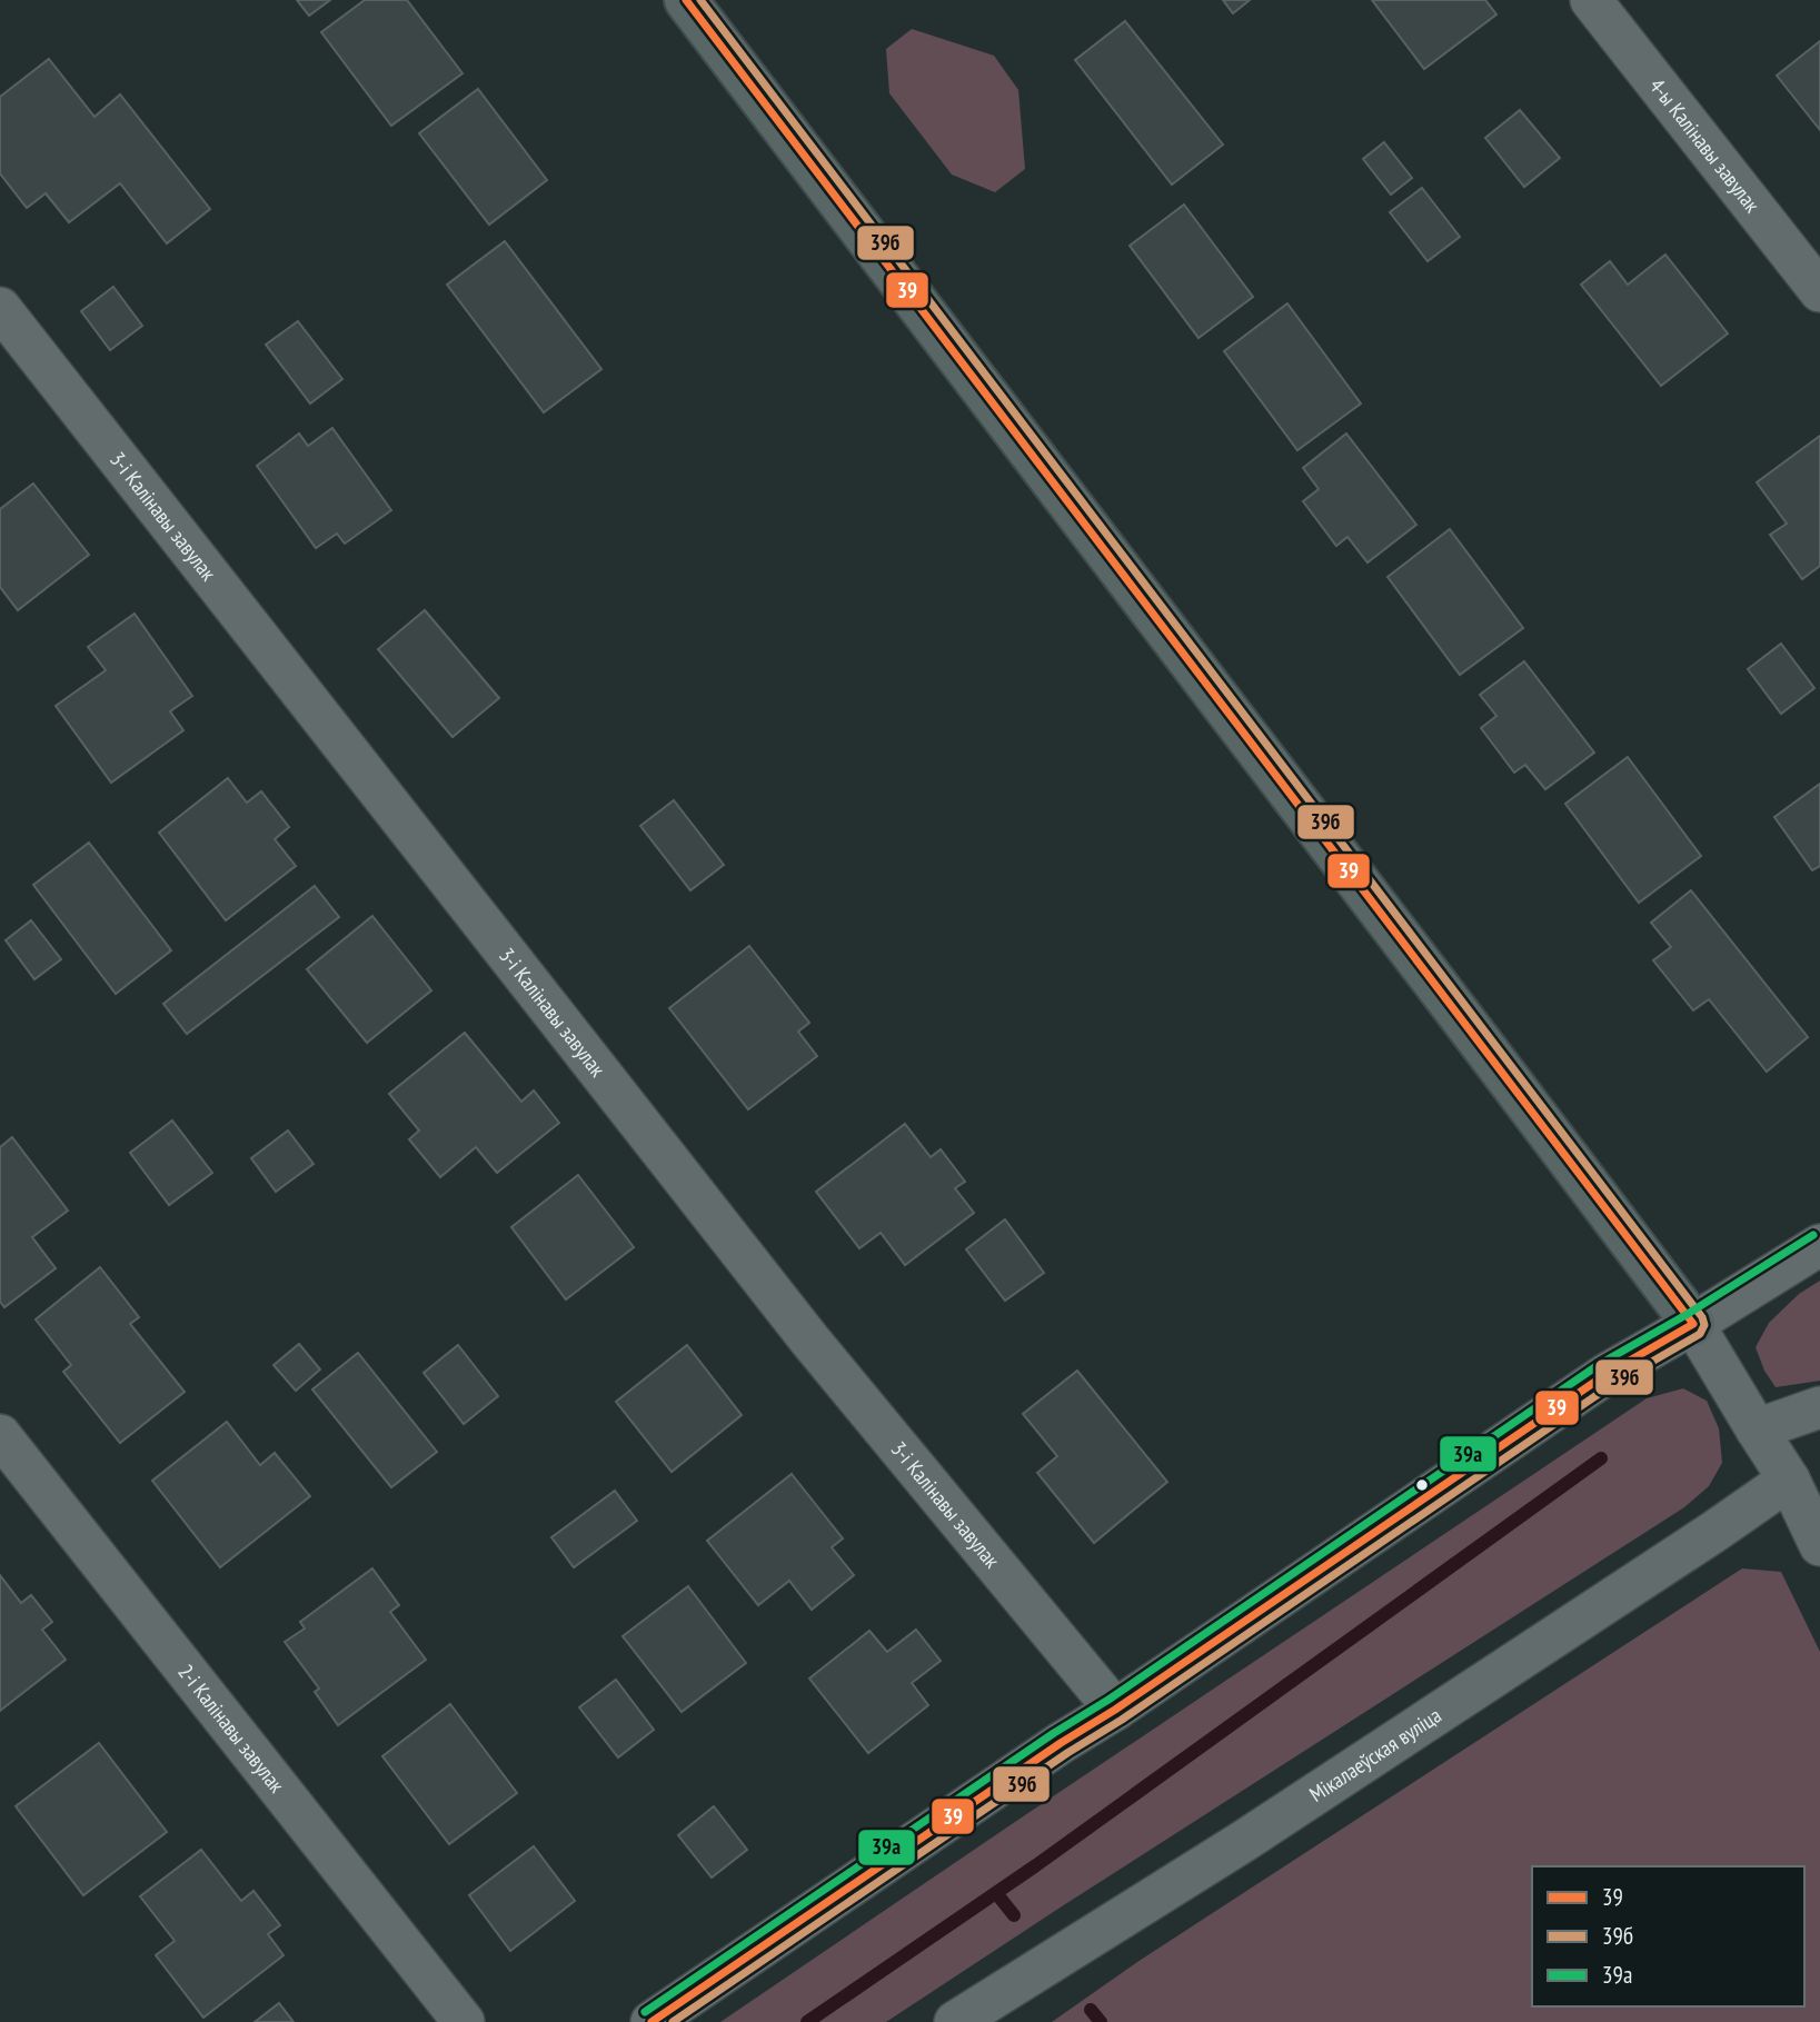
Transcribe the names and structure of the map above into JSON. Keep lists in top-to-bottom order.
{
  "streets": {
    "street": [
      "4-ы Калінавы завулак",
      "3-і Калінавы завулак",
      "2-і Калінавы завулак",
      "Мікалаеўская вуліца"
    ]
  },
  "lines": ["transit line 39", "transit line 39б", "transit line 39а"],
  "legend": ["39", "39б", "39а"]
}
